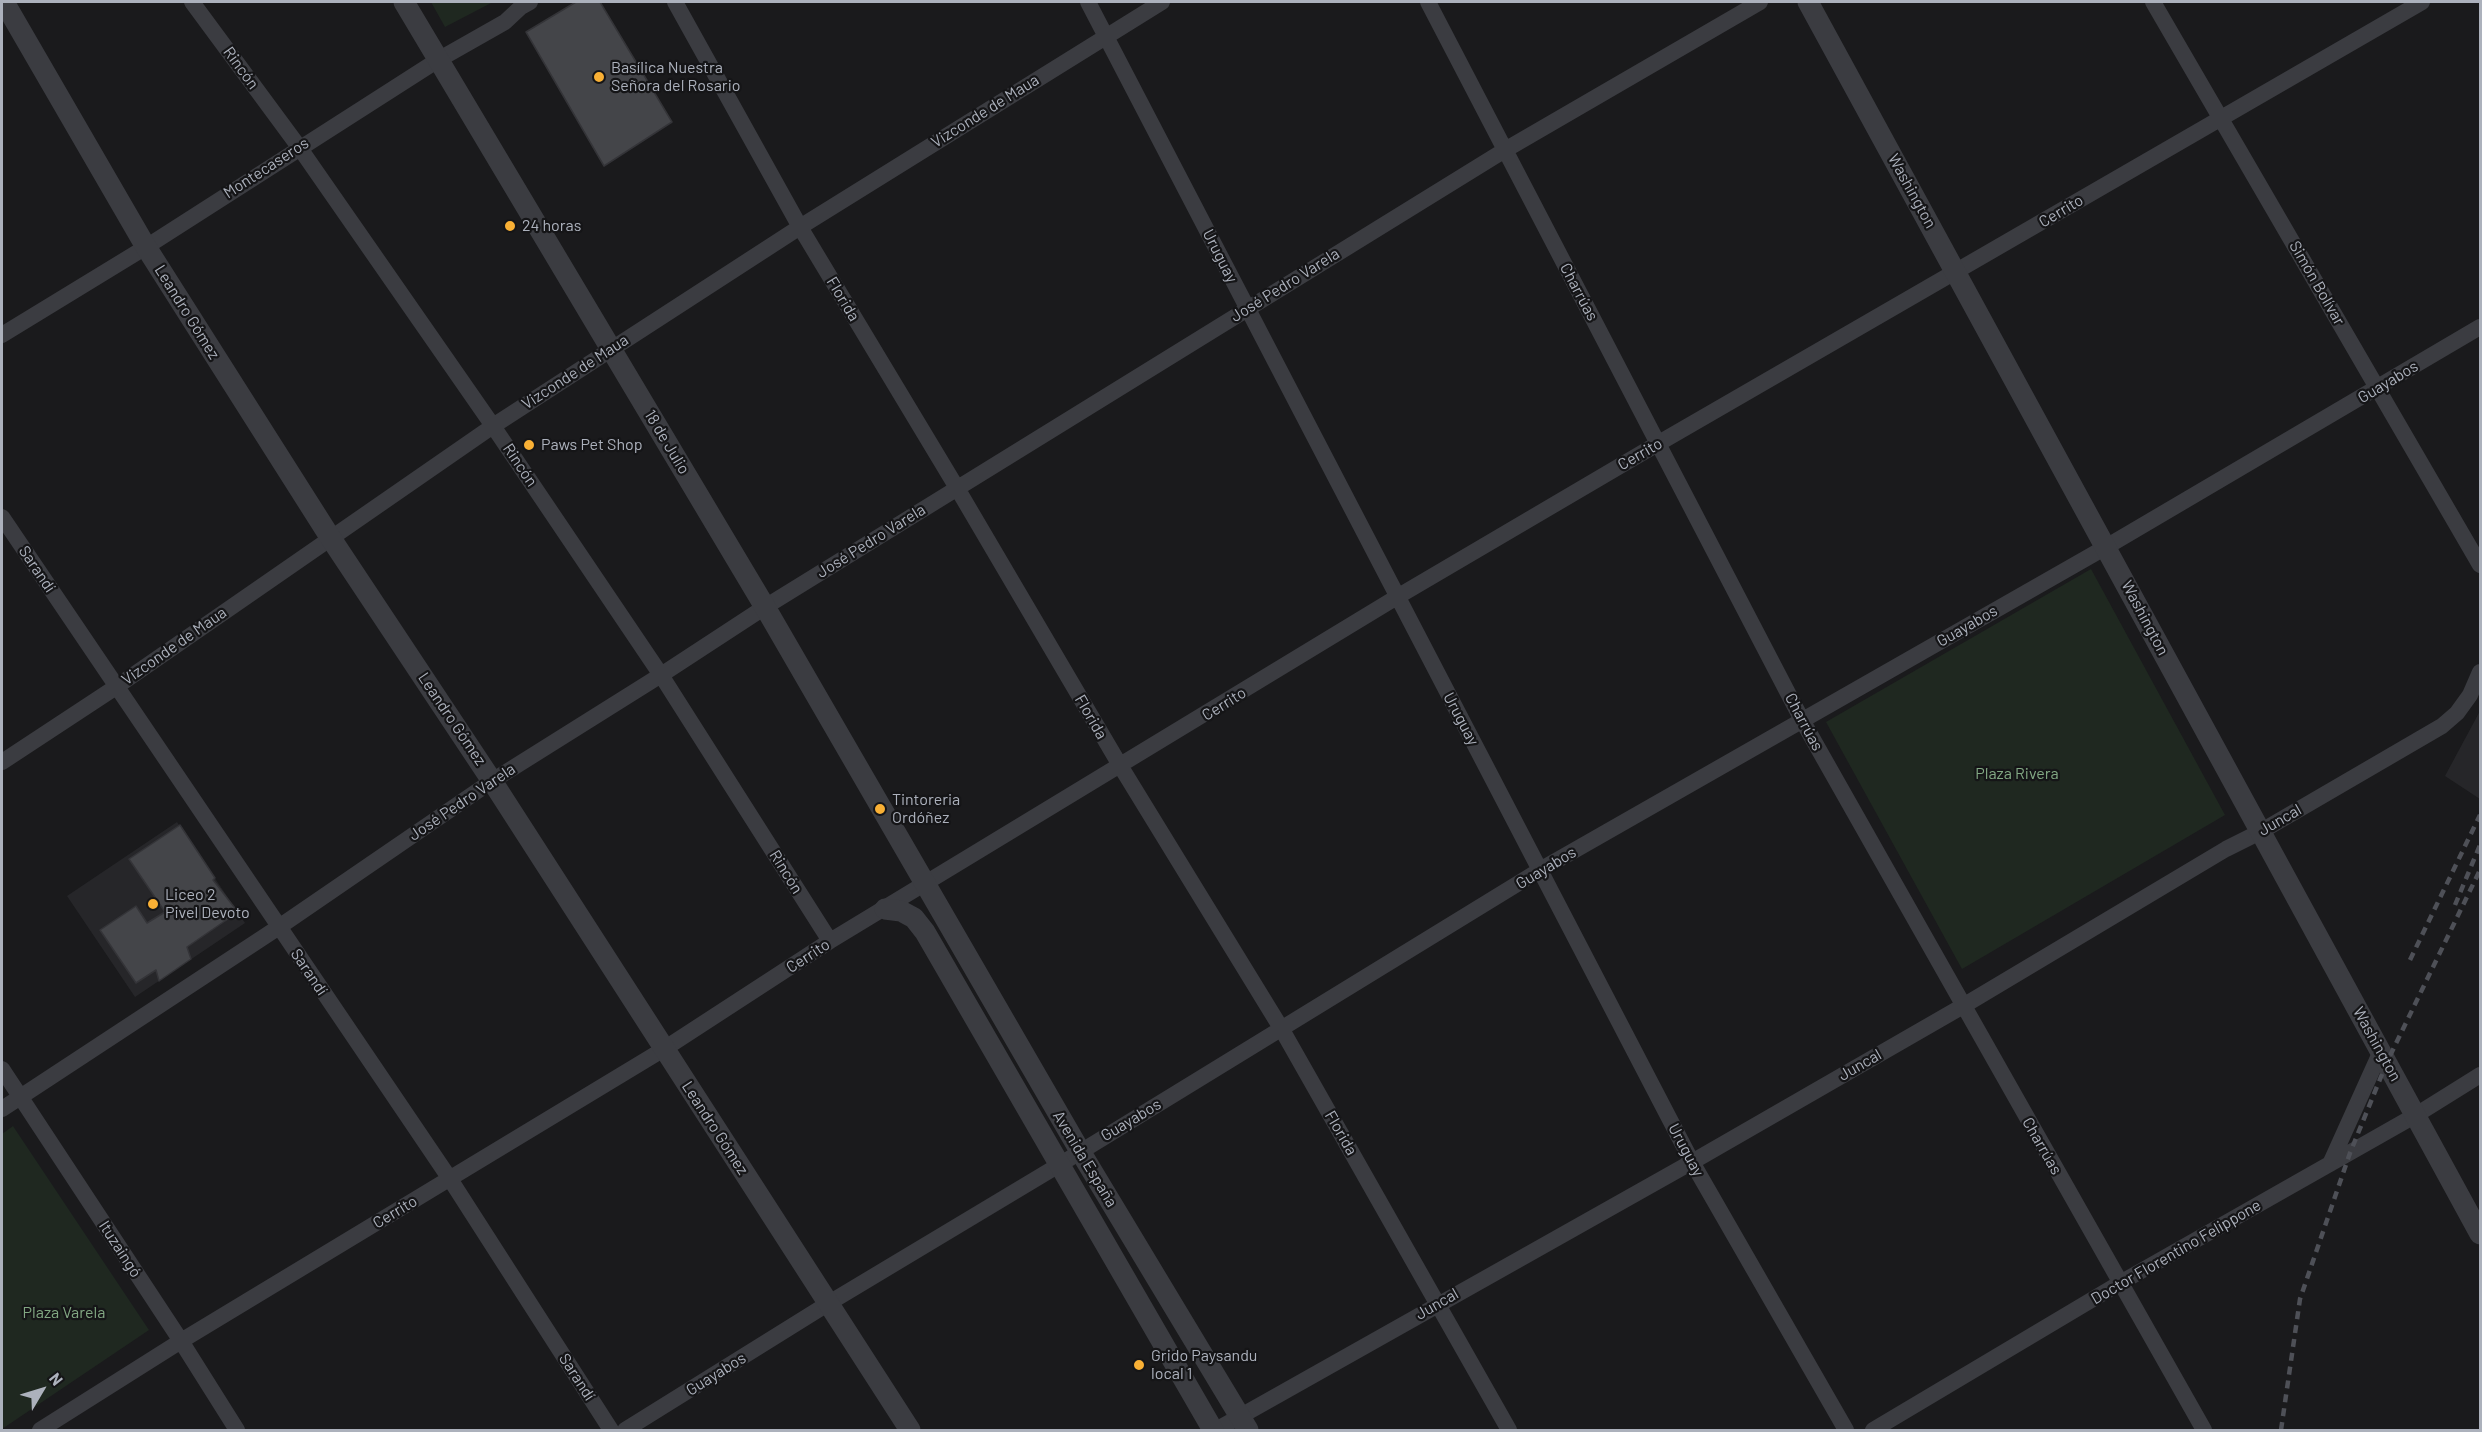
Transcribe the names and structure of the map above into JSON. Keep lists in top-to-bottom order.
{
  "streets": {
    "street": [
      "Rincón",
      "Vizconde de Maua",
      "Montecaseros",
      "Washington",
      "Cerrito",
      "Uruguay",
      "Simón Bolívar",
      "José Pedro Varela",
      "Charrúas",
      "Florida",
      "Leandro Gómez",
      "Guayabos",
      "18 de Julio",
      "Sarandí",
      "Juncal",
      "Avenida España",
      "Ituzaingó",
      "Doctor Florentino Felippone"
    ]
  },
  "crossings": [
    ["Rincón", "Vizconde de Maua"],
    ["Rincón", "Montecaseros"],
    ["Rincón", "Cerrito"],
    ["Rincón", "José Pedro Varela"],
    ["Vizconde de Maua", "Uruguay"],
    ["Vizconde de Maua", "Florida"],
    ["Vizconde de Maua", "Leandro Gómez"],
    ["Vizconde de Maua", "18 de Julio"],
    ["Vizconde de Maua", "Sarandí"],
    ["Montecaseros", "Leandro Gómez"],
    ["Montecaseros", "18 de Julio"],
    ["Washington", "Cerrito"],
    ["Washington", "Guayabos"],
    ["Washington", "Juncal"],
    ["Washington", "Doctor Florentino Felippone"],
    ["Cerrito", "Uruguay"],
    ["Cerrito", "Simón Bolívar"],
    ["Cerrito", "Charrúas"],
    ["Cerrito", "Florida"],
    ["Cerrito", "Leandro Gómez"],
    ["Cerrito", "18 de Julio"],
    ["Cerrito", "Sarandí"],
    ["Cerrito", "Avenida España"],
    ["Cerrito", "Ituzaingó"],
    ["Uruguay", "José Pedro Varela"],
    ["Uruguay", "Guayabos"],
    ["Uruguay", "Juncal"],
    ["Simón Bolívar", "Guayabos"],
    ["José Pedro Varela", "Charrúas"],
    ["José Pedro Varela", "Florida"],
    ["José Pedro Varela", "Leandro Gómez"],
    ["José Pedro Varela", "18 de Julio"],
    ["José Pedro Varela", "Sarandí"],
    ["José Pedro Varela", "Ituzaingó"],
    ["Charrúas", "Guayabos"],
    ["Charrúas", "Juncal"],
    ["Charrúas", "Doctor Florentino Felippone"],
    ["Florida", "Guayabos"],
    ["Florida", "Juncal"],
    ["Leandro Gómez", "Guayabos"],
    ["Guayabos", "Avenida España"],
    ["18 de Julio", "Avenida España"],
    ["Juncal", "Avenida España"]
  ],
  "parks": ["Plaza Rivera", "Plaza Varela"],
  "places": [
    "Basílica Nuestra Señora del Rosario",
    "24 horas",
    "Paws Pet Shop",
    "Tintoreria Ordóñez",
    "Liceo 2 Pivel Devoto",
    "Grido Paysandu local 1"
  ],
  "north": "top right"
}
